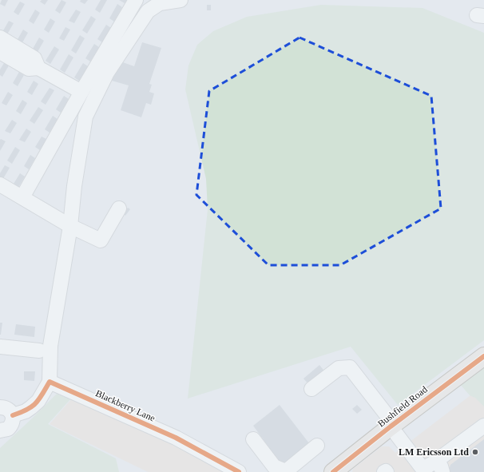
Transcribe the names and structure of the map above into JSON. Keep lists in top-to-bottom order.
{
  "streets": {
    "main road": ["Bushfield Road"],
    "street": ["Blackberry Lane"]
  },
  "places": ["LM Ericsson Ltd"]
}
